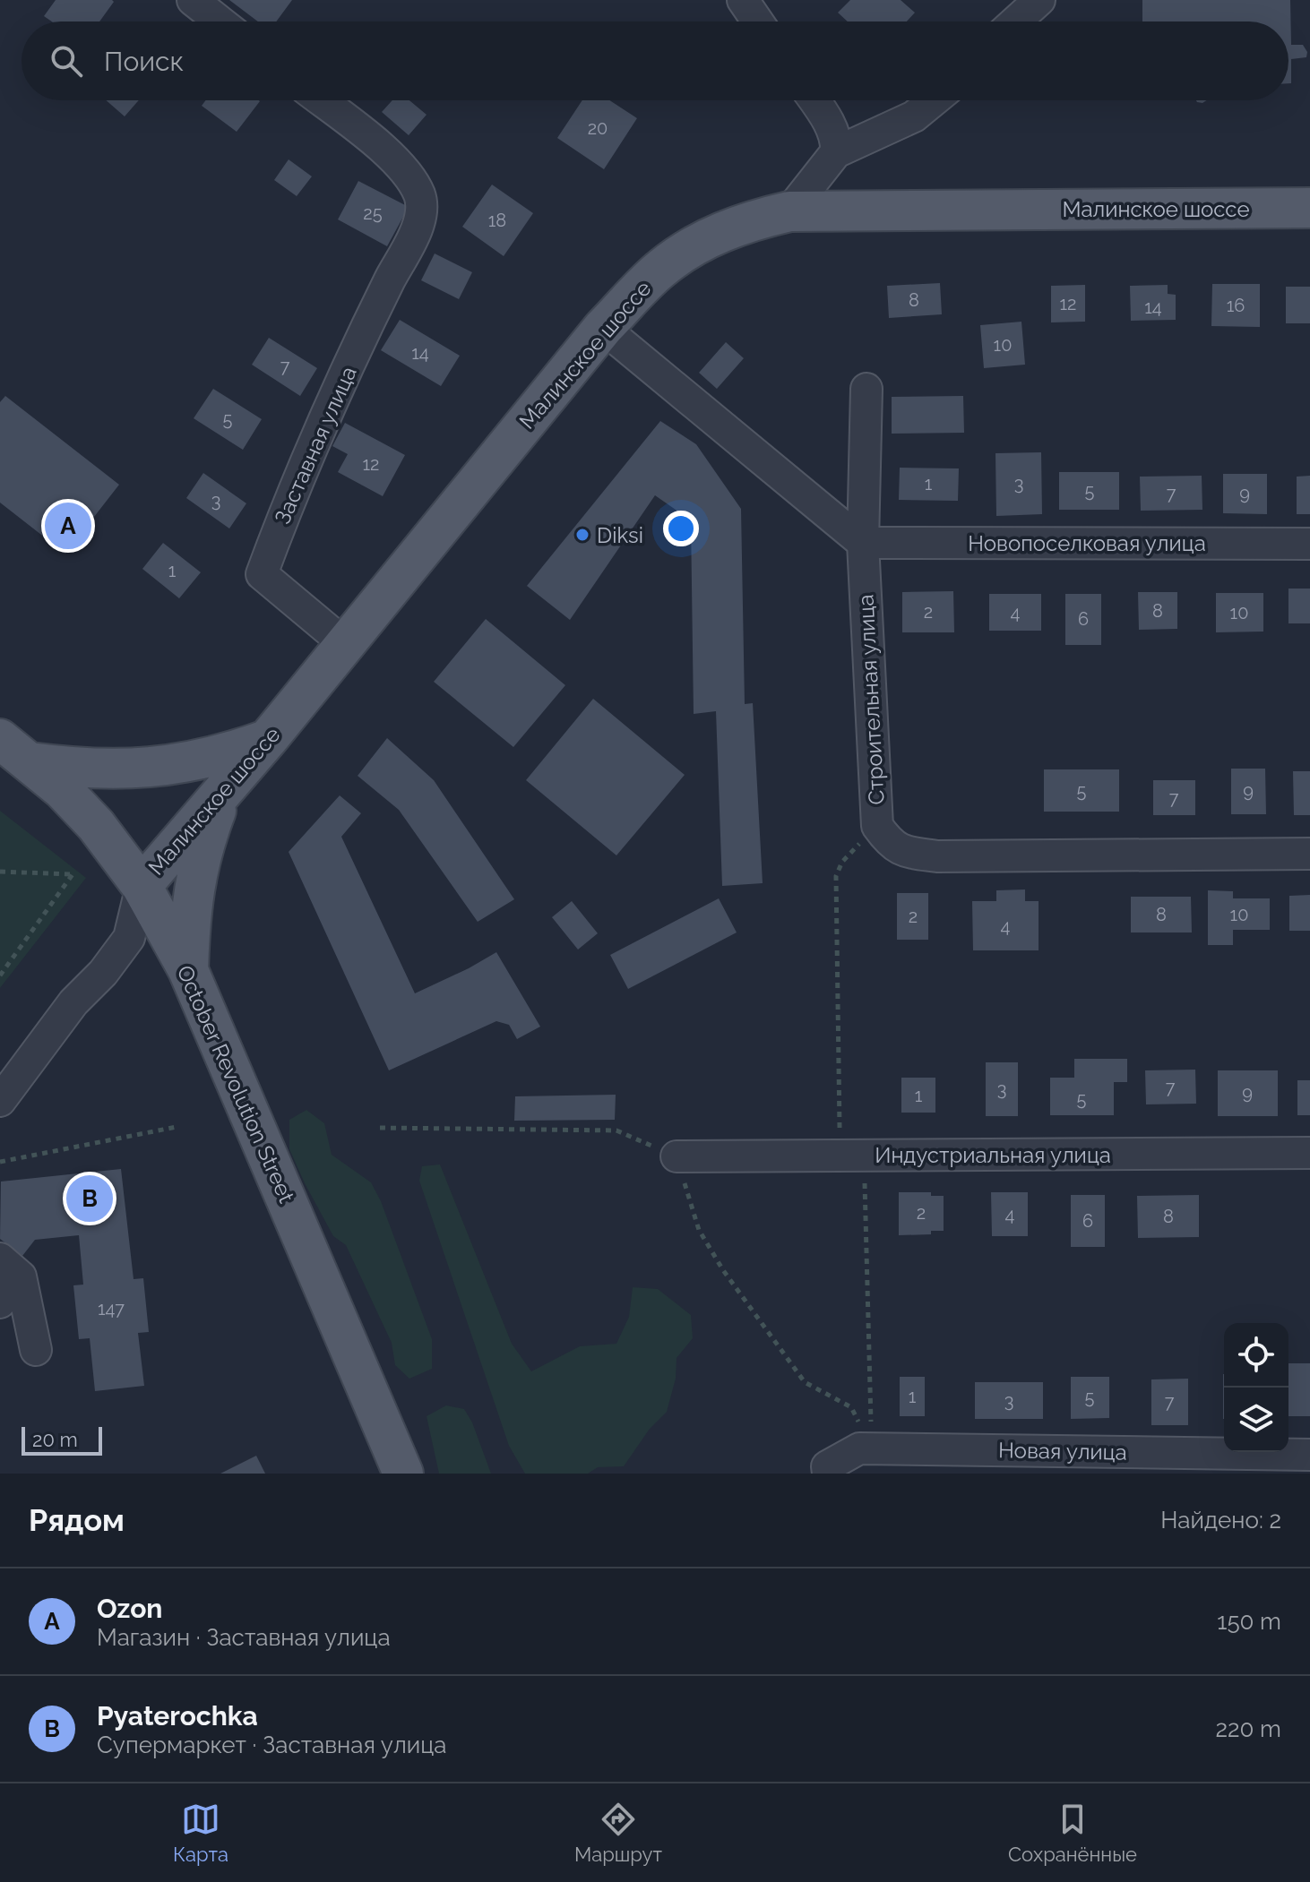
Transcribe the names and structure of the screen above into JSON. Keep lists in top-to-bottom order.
{
  "streets": {
    "main road": ["Малинское шоссе", "October Revolution Street"],
    "street": [
      "Заставная улица",
      "Новопоселковая улица",
      "Строительная улица",
      "Индустриальная улица",
      "Новая улица"
    ]
  },
  "crossings": [
    ["Малинское шоссе", "Заставная улица"],
    ["Малинское шоссе", "October Revolution Street"],
    ["Новопоселковая улица", "Строительная улица"]
  ],
  "places": ["Diksi"],
  "house_numbers": [
    "20",
    "25",
    "18",
    "8",
    "12",
    "16",
    "14",
    "10",
    "14",
    "7",
    "5",
    "12",
    "1",
    "3",
    "5",
    "7",
    "9",
    "3",
    "1",
    "8",
    "2",
    "4",
    "10",
    "6",
    "5",
    "9",
    "7",
    "8",
    "10",
    "2",
    "4",
    "7",
    "3",
    "9",
    "1",
    "5",
    "2",
    "4",
    "8",
    "6",
    "147",
    "1",
    "5",
    "3",
    "7"
  ],
  "scale_bar": "20 m",
  "page": {
    "search": "Поиск",
    "pins": ["A", "B"],
    "scale": "20 m",
    "heading": ["Рядом", "Найдено: 2"],
    "list": [
      {
        "mark": "A",
        "name": "Ozon",
        "note": "Магазин · Заставная улица",
        "value": "150 m"
      },
      {
        "mark": "B",
        "name": "Pyaterochka",
        "note": "Супермаркет · Заставная улица",
        "value": "220 m"
      }
    ],
    "nav": ["Карта", "Маршрут", "Сохранённые"]
  }
}
